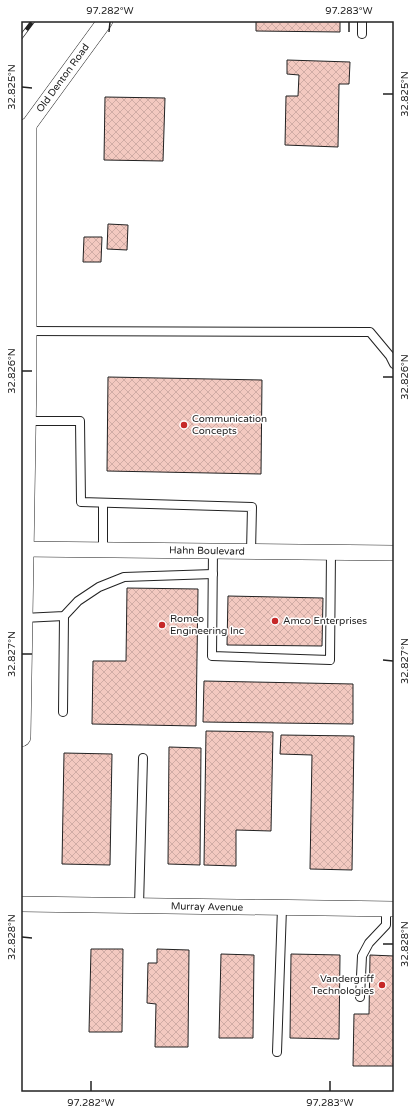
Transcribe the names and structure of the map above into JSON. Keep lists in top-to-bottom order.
{
  "streets": {
    "street": ["Old Denton Road", "Hahn Boulevard", "Murray Avenue"]
  },
  "places": [
    "Communication Concepts",
    "Amco Enterprises",
    "Romeo Engineering Inc",
    "Vandergriff Technologies"
  ],
  "coordinates": [
    "97.282°W",
    "97.283°W",
    "32.825°N",
    "32.826°N",
    "32.827°N",
    "32.828°N"
  ]
}
